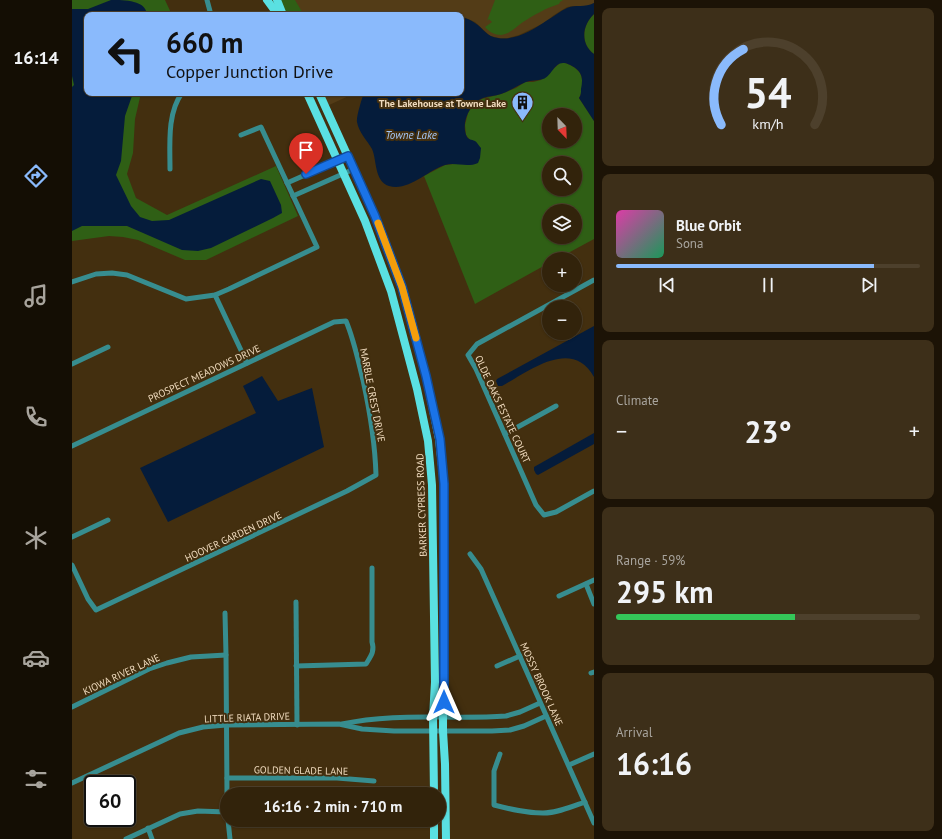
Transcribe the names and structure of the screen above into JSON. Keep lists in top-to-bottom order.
{
  "streets": {
    "main road": ["BARKER CYPRESS ROAD"],
    "street": [
      "PROSPECT MEADOWS DRIVE",
      "MARBLE CREST DRIVE",
      "OLDE OAKS ESTATE COURT",
      "HOOVER GARDEN DRIVE",
      "KIOWA RIVER LANE",
      "MOSSY BROOK LANE",
      "LITTLE RIATA DRIVE",
      "GOLDEN GLADE LANE"
    ]
  },
  "crossings": [
    ["PROSPECT MEADOWS DRIVE", "MARBLE CREST DRIVE"],
    ["MARBLE CREST DRIVE", "HOOVER GARDEN DRIVE"],
    ["BARKER CYPRESS ROAD", "LITTLE RIATA DRIVE"],
    ["MOSSY BROOK LANE", "LITTLE RIATA DRIVE"]
  ],
  "water": ["Towne Lake"],
  "places": {
    "building": ["The Lakehouse at Towne Lake"]
  },
  "north": "bottom right",
  "page": {
    "tabs": "16:14",
    "turn": ["660 m", "Copper Junction Drive"],
    "map_buttons": ["+", "−"],
    "song": ["Blue Orbit", "Sona"],
    "tile": [
      "Climate",
      ["Range · 59%", "295 km"],
      ["Arrival", "16:16"]
    ],
    "heat": ["−", "23°", "+"],
    "limit": "60",
    "trip": "16:16 · 2 min · 710 m",
    "gauge": ["54", "km/h"]
  }
}
